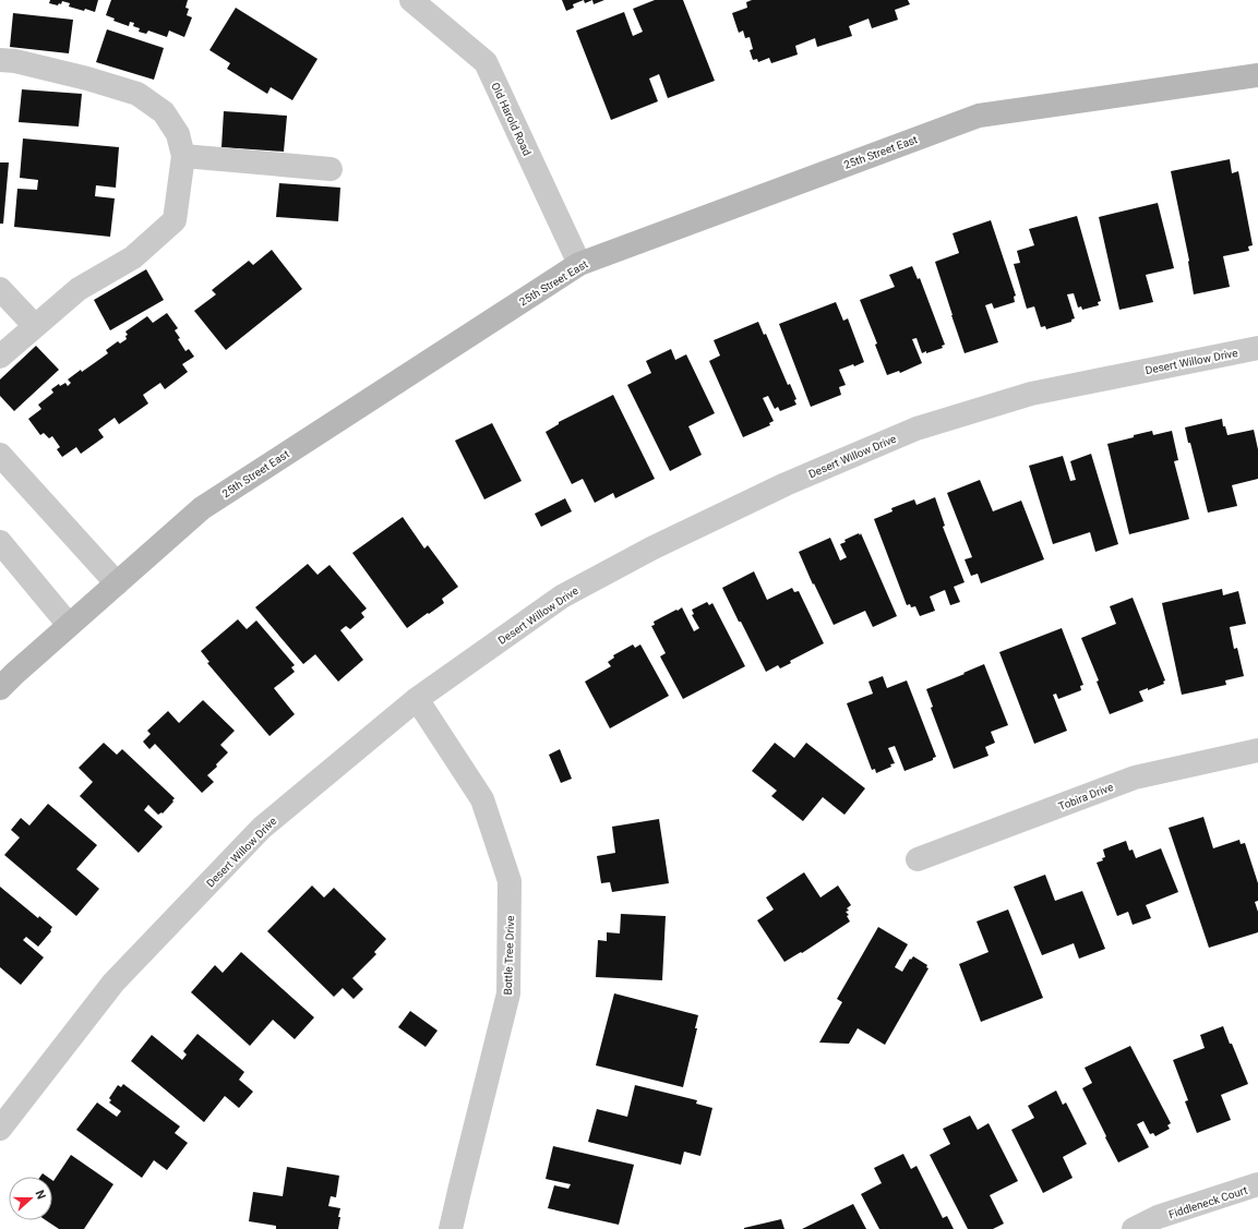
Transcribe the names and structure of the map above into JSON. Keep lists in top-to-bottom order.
{
  "streets": {
    "main road": ["25th Street East"],
    "street": [
      "Old Harold Road",
      "Desert Willow Drive",
      "Tobira Drive",
      "Bottle Tree Drive",
      "Fiddleneck Court"
    ]
  },
  "crossings": [
    ["Old Harold Road", "25th Street East"],
    ["Desert Willow Drive", "Bottle Tree Drive"]
  ],
  "north": "right"
}
